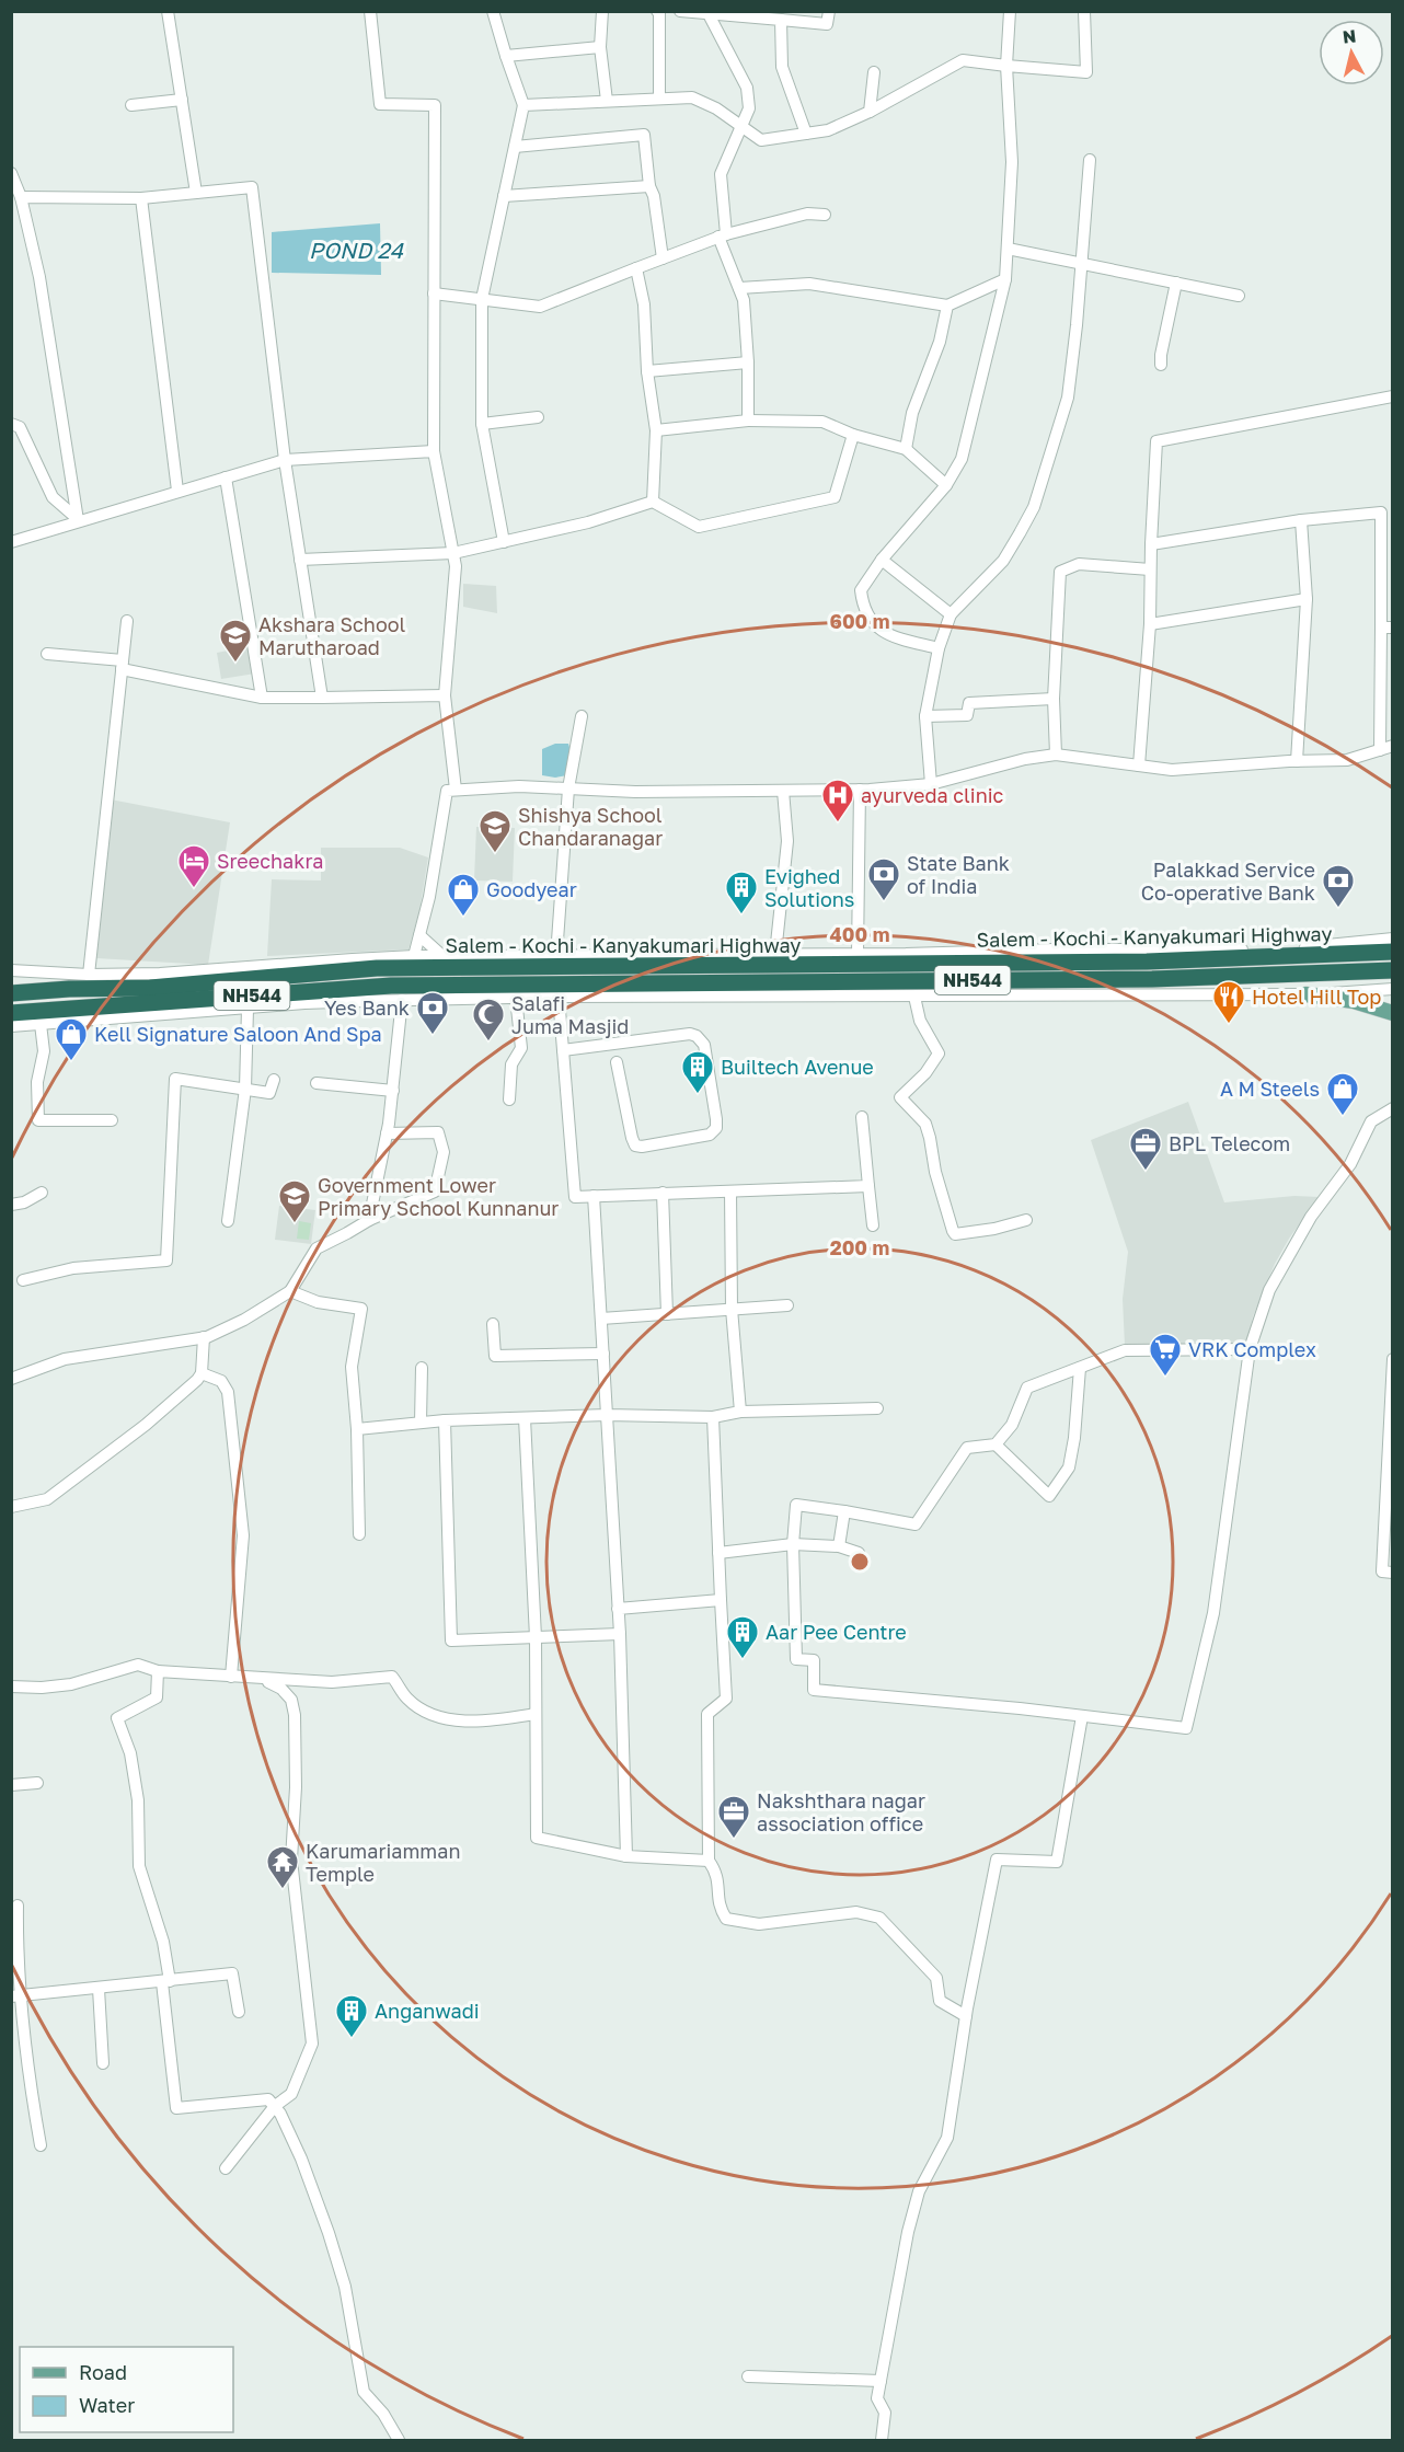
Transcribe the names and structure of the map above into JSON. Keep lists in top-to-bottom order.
{
  "streets": {
    "highway": ["Salem - Kochi - Kanyakumari Highway", "NH544"]
  },
  "water": ["POND 24"],
  "places": {
    "school or university": ["Akshara School Marutharoad", "Shishya School Chandaranagar", "Government Lower Primary School Kunnanur"],
    "hospital": ["ayurveda clinic"],
    "hotel": ["Sreechakra"],
    "bank": ["State Bank of India", "Palakkad Service Co-operative Bank", "Yes Bank"],
    "building": [
      "Evighed Solutions",
      "Builtech Avenue",
      "Aar Pee Centre",
      "Anganwadi"
    ],
    "shop": ["Goodyear", "Kell Signature Saloon And Spa", "A M Steels"],
    "restaurant": ["Hotel Hill Top"],
    "mosque": ["Salafi Juma Masjid"],
    "office": ["BPL Telecom", "Nakshthara nagar association office"],
    "supermarket": ["VRK Complex"],
    "temple": ["Karumariamman Temple"]
  },
  "legend": ["Road", "Water"],
  "north": "top",
  "rings": ["600 m", "400 m", "200 m"]
}
